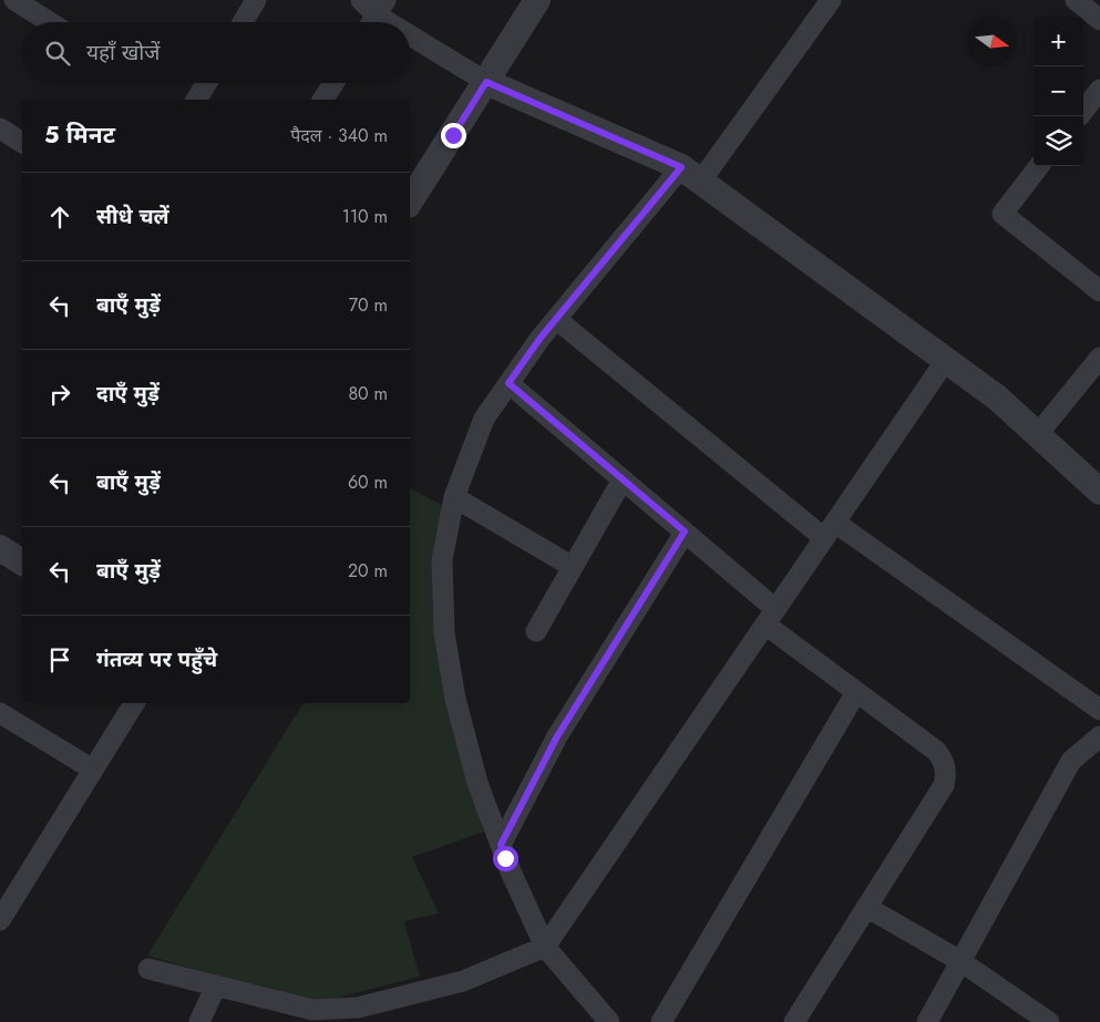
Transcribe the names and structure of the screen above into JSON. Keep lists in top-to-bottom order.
{
  "north": "right",
  "page": {
    "map_buttons": ["+", "−"],
    "search": "यहाँ खोजें",
    "heading": ["5 मिनट", "पैदल · 340 m"],
    "list": [
      ["सीधे चलें", "110 m"],
      ["बाएँ मुड़ें", "70 m"],
      ["दाएँ मुड़ें", "80 m"],
      ["बाएँ मुड़ें", "60 m"],
      ["बाएँ मुड़ें", "20 m"],
      "गंतव्य पर पहुँचे"
    ]
  }
}
